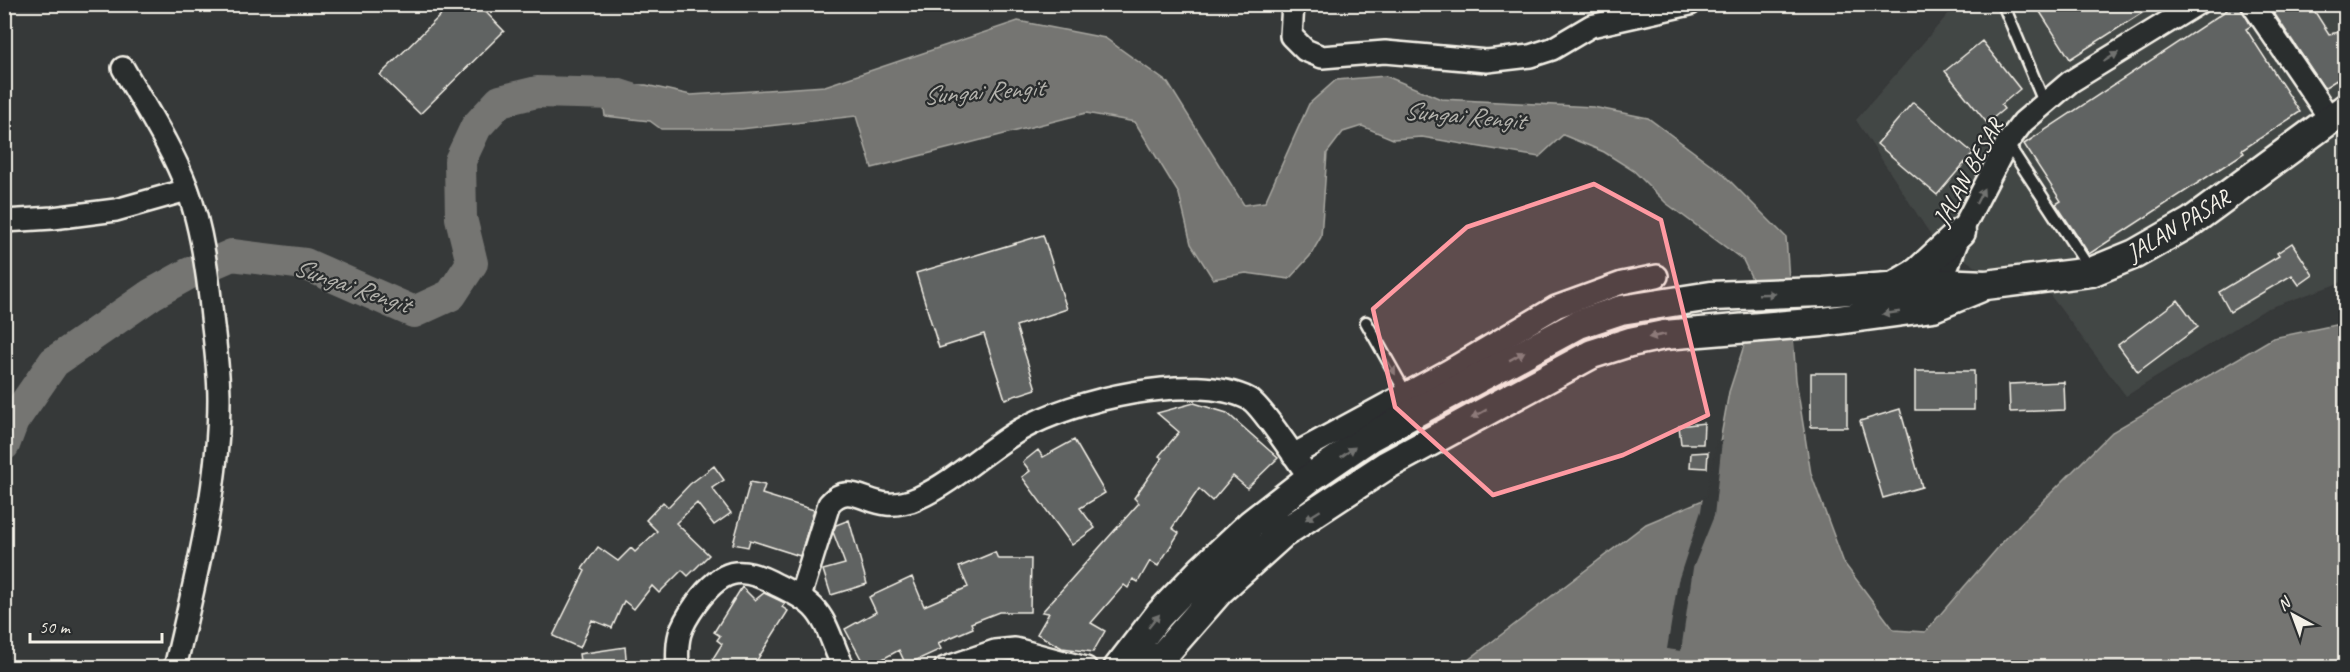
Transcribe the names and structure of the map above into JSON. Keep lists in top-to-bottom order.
{
  "streets": {
    "main road": ["JALAN PASAR"],
    "street": ["JALAN BESAR"]
  },
  "crossings": [
    ["JALAN BESAR", "JALAN PASAR"]
  ],
  "one_way": ["JALAN BESAR"],
  "water": ["Sungai Rengit"],
  "scale_bar": "50 m",
  "north": "top left"
}
